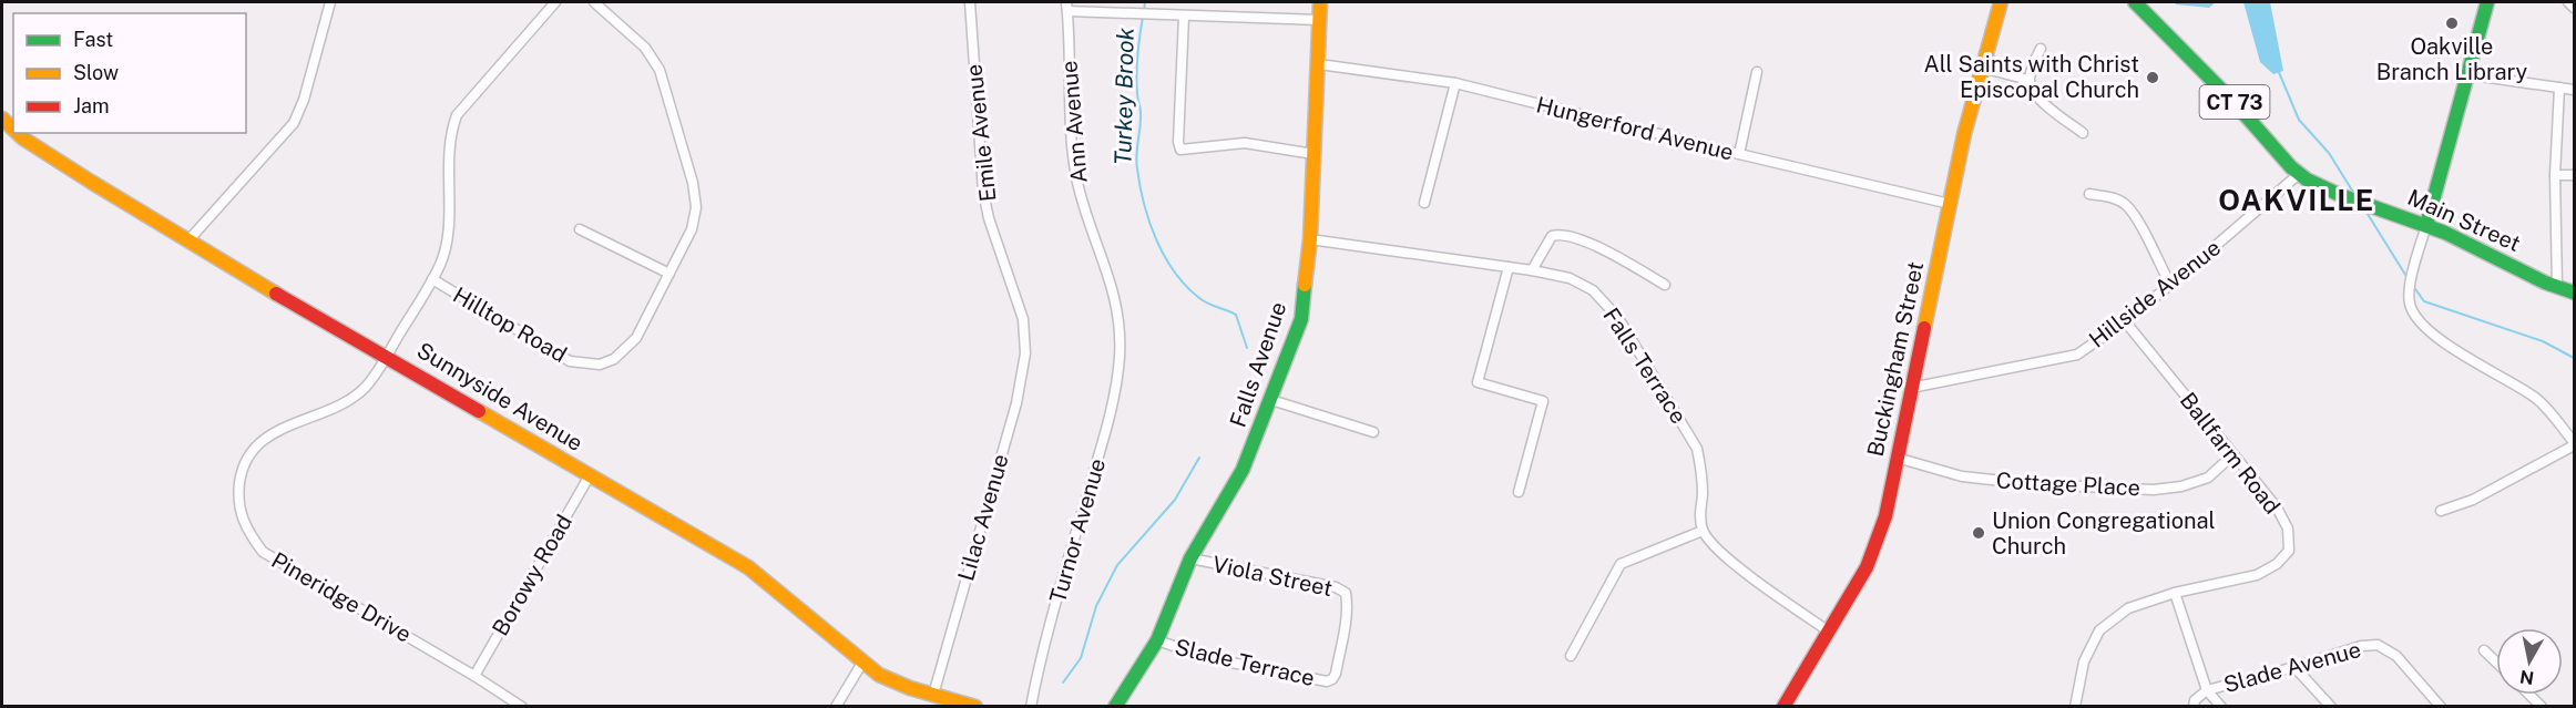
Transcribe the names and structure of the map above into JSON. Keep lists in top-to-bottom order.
{
  "streets": {
    "main road": [
      "CT 73",
      "Main Street",
      "Buckingham Street",
      "Falls Avenue",
      "Sunnyside Avenue"
    ],
    "street": [
      "Ann Avenue",
      "Hungerford Avenue",
      "Emile Avenue",
      "Hillside Avenue",
      "Hilltop Road",
      "Falls Terrace",
      "Ballfarm Road",
      "Cottage Place",
      "Lilac Avenue",
      "Turnor Avenue",
      "Borowy Road",
      "Viola Street",
      "Pineridge Drive",
      "Slade Terrace",
      "Slade Avenue"
    ]
  },
  "crossings": [
    ["Ann Avenue", "Turnor Avenue"],
    ["Hungerford Avenue", "Buckingham Street"],
    ["Hungerford Avenue", "Falls Avenue"],
    ["Emile Avenue", "Lilac Avenue"],
    ["Main Street", "Hillside Avenue"],
    ["Hillside Avenue", "Buckingham Street"],
    ["Hillside Avenue", "Ballfarm Road"],
    ["Hilltop Road", "Pineridge Drive"],
    ["Buckingham Street", "Cottage Place"],
    ["Falls Avenue", "Falls Terrace"],
    ["Falls Avenue", "Viola Street"],
    ["Falls Avenue", "Slade Terrace"],
    ["Sunnyside Avenue", "Lilac Avenue"],
    ["Sunnyside Avenue", "Borowy Road"],
    ["Sunnyside Avenue", "Pineridge Drive"],
    ["Ballfarm Road", "Cottage Place"],
    ["Borowy Road", "Pineridge Drive"],
    ["Viola Street", "Slade Terrace"]
  ],
  "districts": ["OAKVILLE"],
  "water": ["Turkey Brook"],
  "places": ["Oakville Branch Library", "All Saints with Christ Episcopal Church", "Union Congregational Church"],
  "legend": ["Fast", "Slow", "Jam"],
  "north": "bottom"
}
